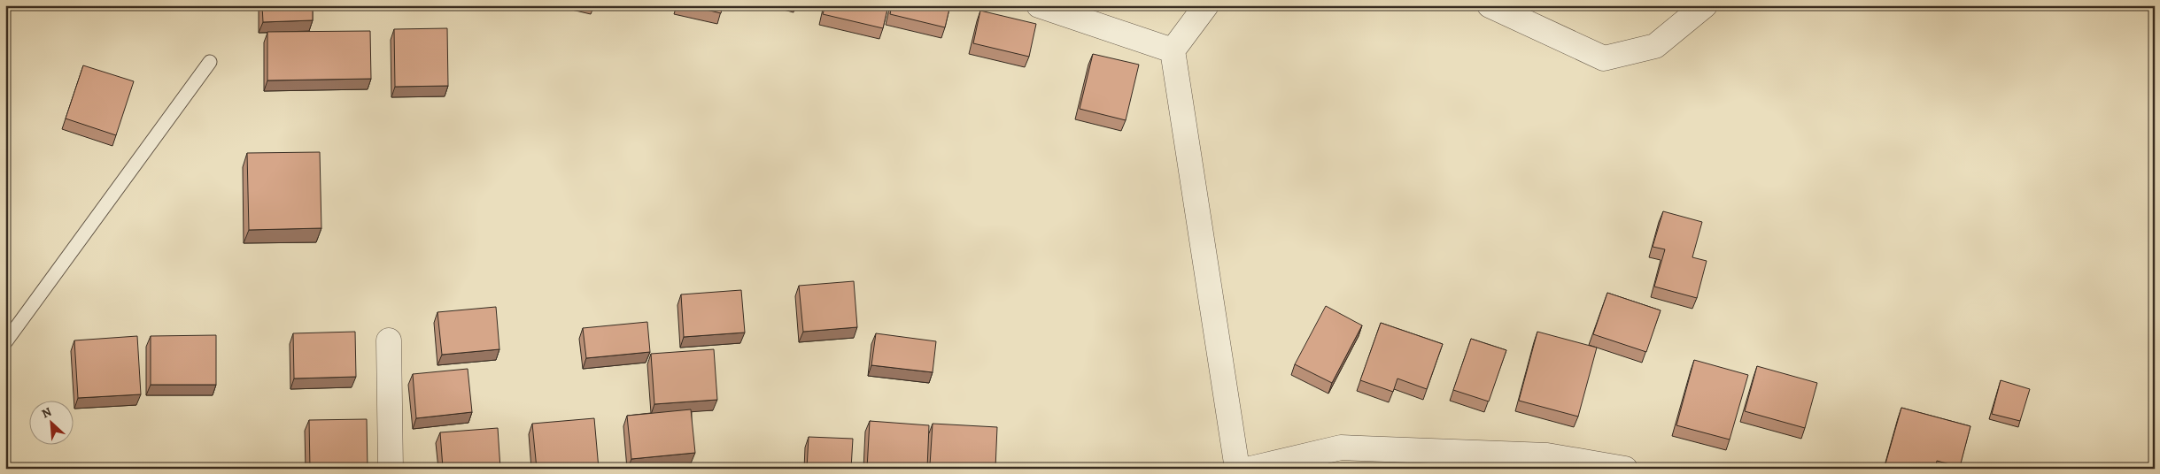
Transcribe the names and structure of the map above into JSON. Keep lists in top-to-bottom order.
{
  "north": "top left"
}
